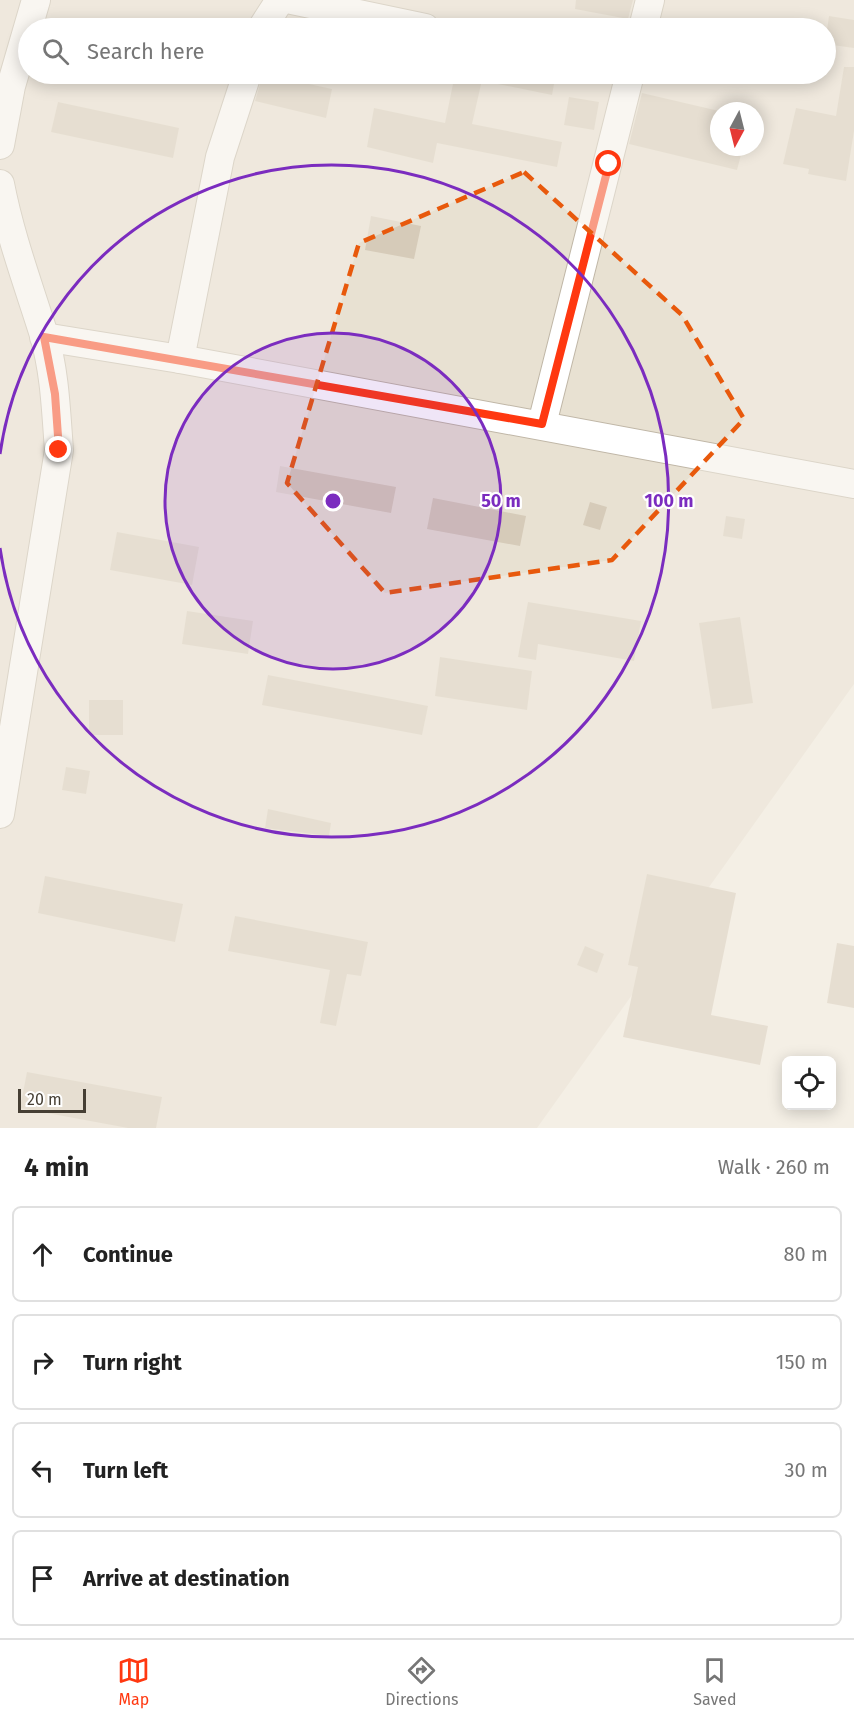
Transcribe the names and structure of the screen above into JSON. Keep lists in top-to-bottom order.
{
  "scale_bar": "20 m",
  "north": "bottom",
  "page": {
    "search": "Search here",
    "scale": "20 m",
    "heading": ["4 min", "Walk · 260 m"],
    "list": [
      ["Continue", "80 m"],
      ["Turn right", "150 m"],
      ["Turn left", "30 m"],
      "Arrive at destination"
    ],
    "nav": ["Map", "Directions", "Saved"]
  },
  "rings": ["50 m", "100 m"]
}
